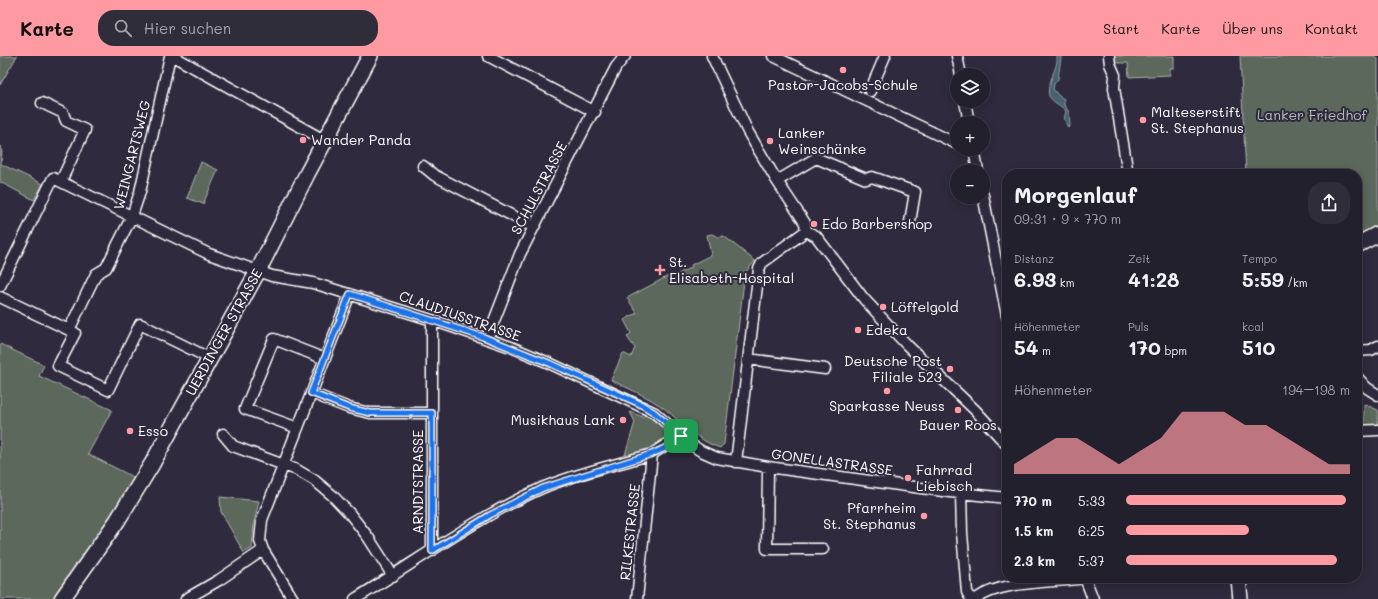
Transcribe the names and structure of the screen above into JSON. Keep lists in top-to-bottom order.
{
  "streets": {
    "street": [
      "WEINGARTSWEG",
      "SCHULSTRASSE",
      "CLAUDIUSSTRASSE",
      "UERDINGER STRASSE",
      "GONELLASTRASSE",
      "ARNDTSTRASSE",
      "RILKESTRASSE"
    ]
  },
  "crossings": [
    ["WEINGARTSWEG", "CLAUDIUSSTRASSE"],
    ["WEINGARTSWEG", "UERDINGER STRASSE"],
    ["SCHULSTRASSE", "CLAUDIUSSTRASSE"],
    ["CLAUDIUSSTRASSE", "UERDINGER STRASSE"],
    ["CLAUDIUSSTRASSE", "GONELLASTRASSE"],
    ["CLAUDIUSSTRASSE", "ARNDTSTRASSE"]
  ],
  "parks": ["Lanker Friedhof"],
  "places": {
    "other": [
      "Pastor-Jacobs-Schule",
      "Malteserstift St. Stephanus",
      "Wander Panda",
      "Lanker Weinschänke",
      "Edo Barbershop",
      "Löffelgold",
      "Edeka",
      "Deutsche Post Filiale 523",
      "Sparkasse Neuss",
      "Bauer Roos",
      "Musikhaus Lank",
      "Esso",
      "Fahrrad Liebisch",
      "Pfarrheim St. Stephanus"
    ],
    "health": ["St. Elisabeth-Hospital"]
  },
  "page": {
    "header": "Karte",
    "search": "Hier suchen",
    "nav": [
      "Start",
      "Karte",
      "Über uns",
      "Kontakt"
    ],
    "map_buttons": ["+", "−"],
    "heading": ["Morgenlauf", "09:31 · 9 × 770 m"],
    "stats": [
      ["Distanz", "6.93 km"],
      ["Zeit", "41:28"],
      ["Tempo", "5:59 /km"],
      ["Höhenmeter", "54 m"],
      ["Puls", "170 bpm"],
      ["kcal", "510"]
    ],
    "chart": ["Höhenmeter", "194–198 m"],
    "list": [
      {
        "name": "770 m",
        "note": "5:33"
      },
      {
        "name": "1.5 km",
        "note": "6:25"
      },
      {
        "name": "2.3 km",
        "note": "5:37"
      }
    ]
  }
}
